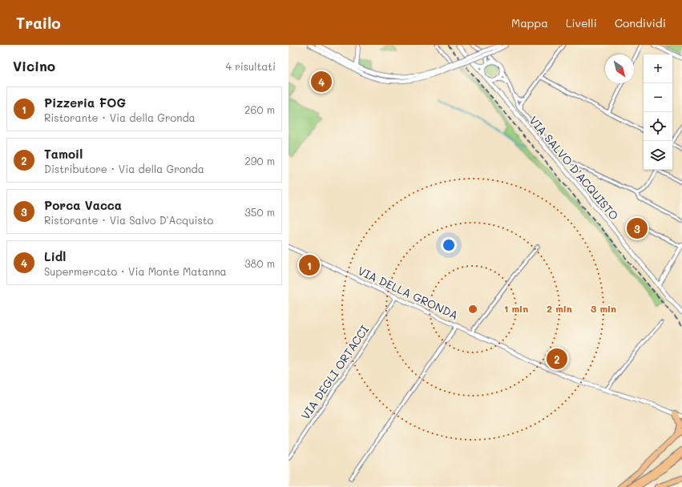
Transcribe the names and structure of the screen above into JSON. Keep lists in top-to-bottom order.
{
  "streets": {
    "street": ["VIA SALVO D'ACQUISTO", "VIA DELLA GRONDA", "VIA DEGLI ORTACCI"]
  },
  "crossings": [
    ["VIA DELLA GRONDA", "VIA DEGLI ORTACCI"]
  ],
  "north": "bottom right",
  "page": {
    "header": "Trailo",
    "nav": ["Mappa", "Livelli", "Condividi"],
    "heading": ["Vicino", "4 risultati"],
    "map_buttons": ["+", "−"],
    "pins": [
      "4",
      "3",
      "1",
      "2"
    ],
    "list": [
      {
        "mark": "1",
        "name": "Pizzeria FOG",
        "note": "Ristorante · Via della Gronda",
        "value": "260 m"
      },
      {
        "mark": "2",
        "name": "Tamoil",
        "note": "Distributore · Via della Gronda",
        "value": "290 m"
      },
      {
        "mark": "3",
        "name": "Porca Vacca",
        "note": "Ristorante · Via Salvo D'Acquisto",
        "value": "350 m"
      },
      {
        "mark": "4",
        "name": "Lidl",
        "note": "Supermercato · Via Monte Matanna",
        "value": "380 m"
      }
    ]
  },
  "rings": ["1 min", "2 min", "3 min"]
}
